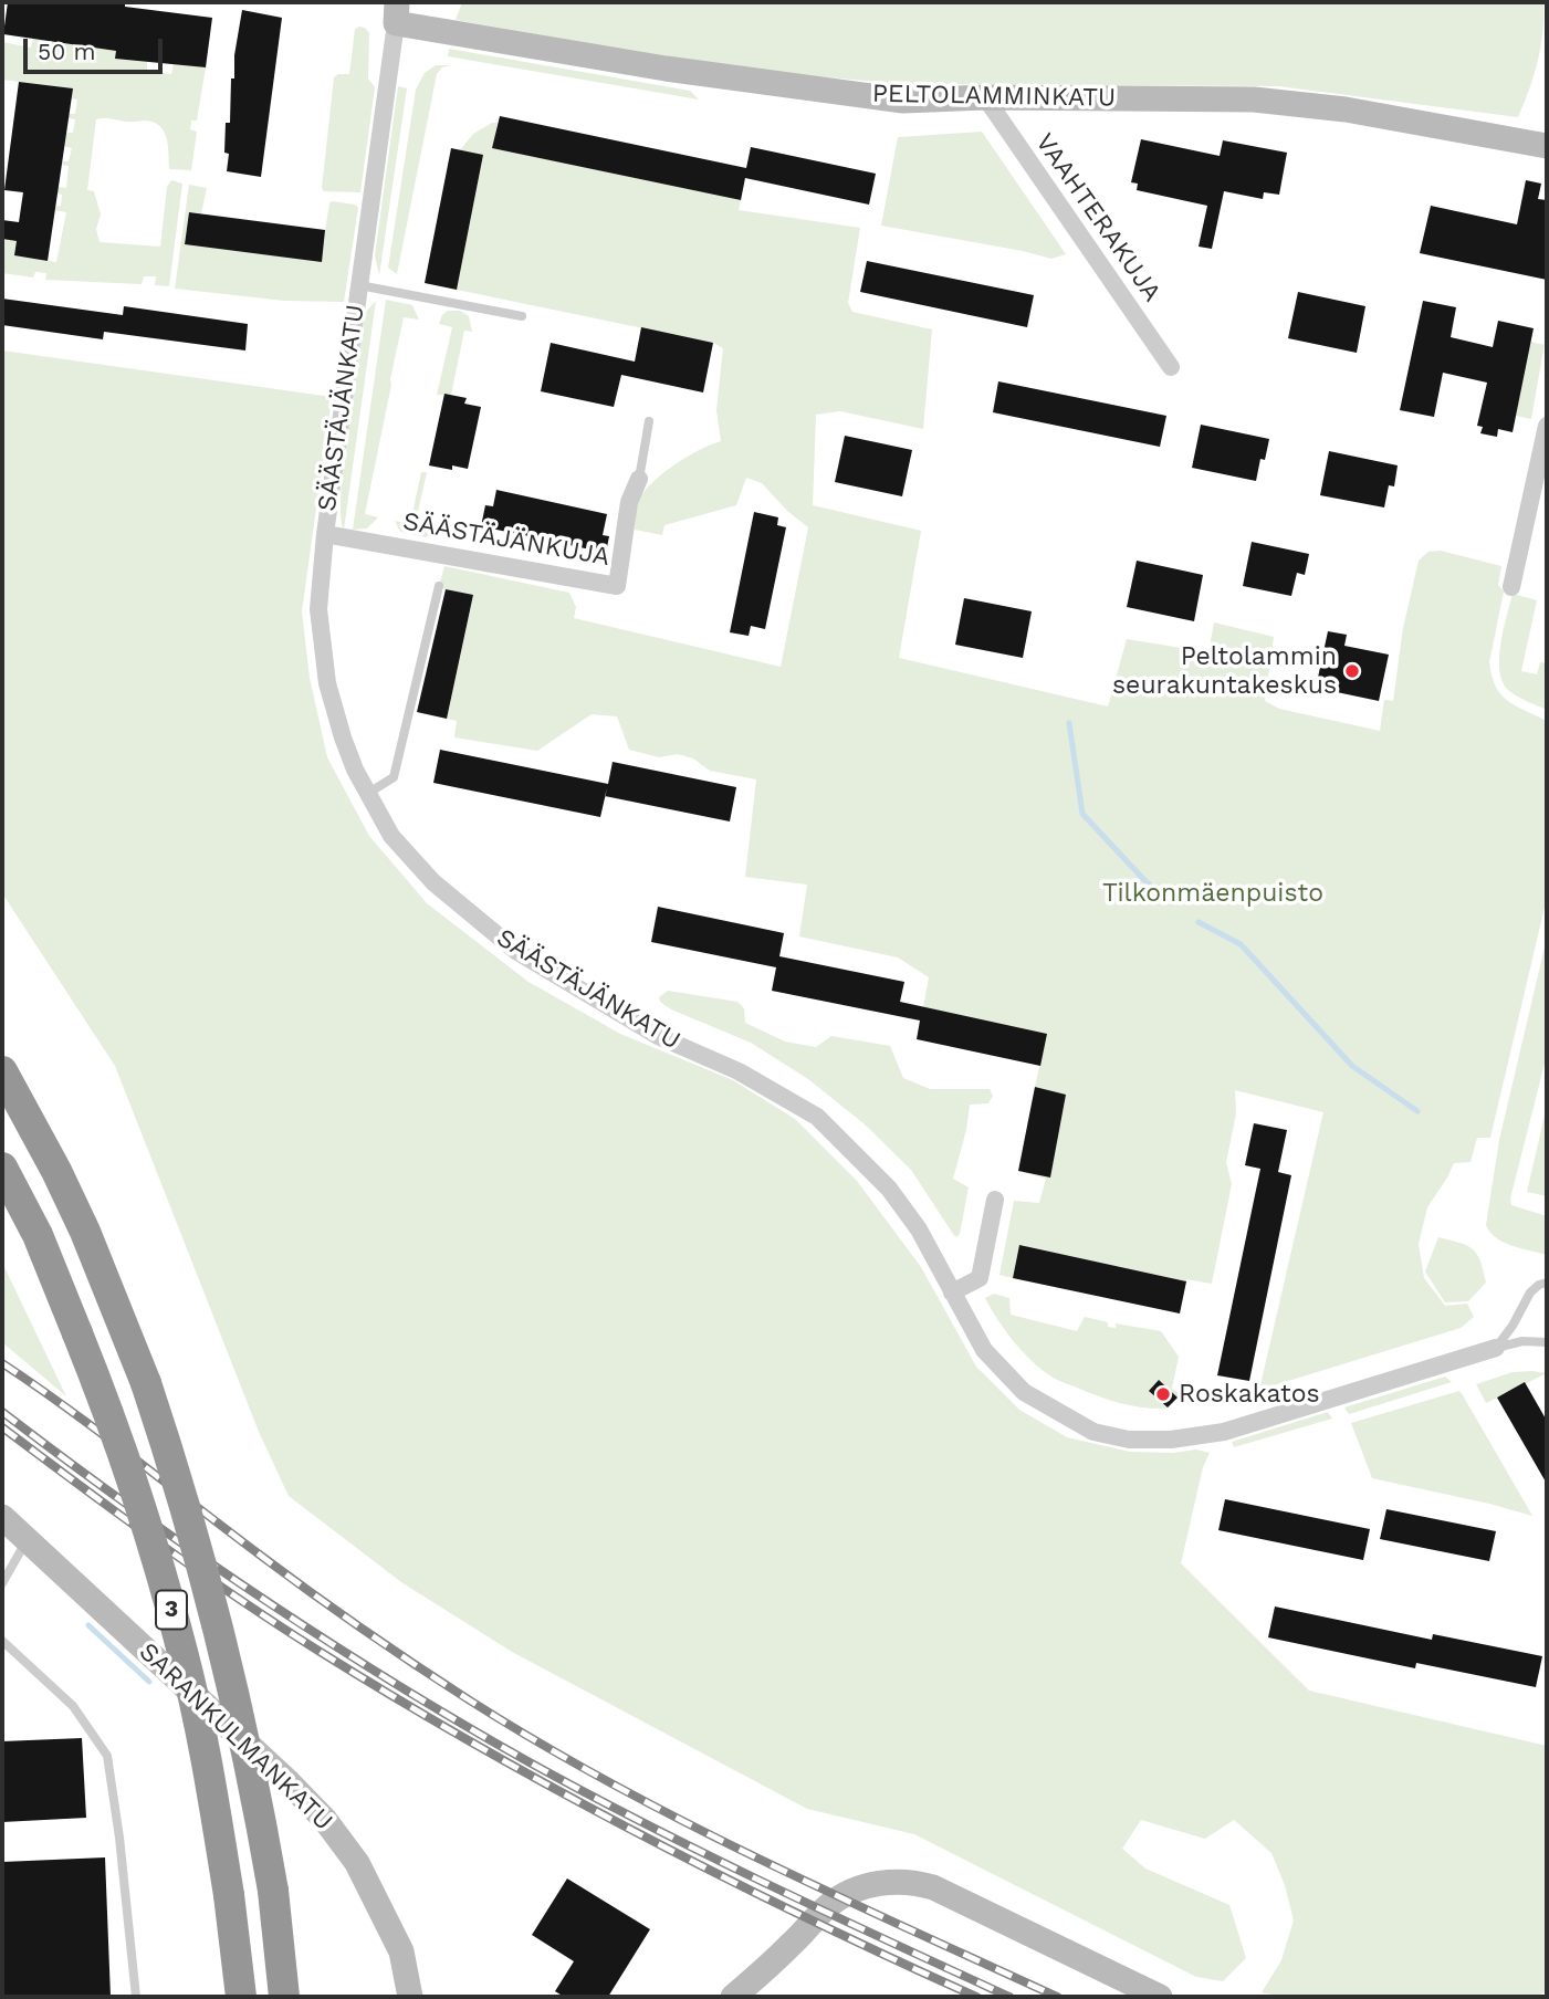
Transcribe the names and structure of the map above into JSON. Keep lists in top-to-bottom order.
{
  "streets": {
    "highway": ["3"],
    "street": [
      "PELTOLAMMINKATU",
      "VAAHTERAKUJA",
      "SÄÄSTÄJÄNKATU",
      "SÄÄSTÄJÄNKUJA",
      "SARANKULMANKATU"
    ]
  },
  "crossings": [
    ["PELTOLAMMINKATU", "VAAHTERAKUJA"],
    ["PELTOLAMMINKATU", "SÄÄSTÄJÄNKATU"],
    ["SÄÄSTÄJÄNKATU", "SÄÄSTÄJÄNKUJA"]
  ],
  "parks": ["Tilkonmäenpuisto"],
  "places": ["Peltolammin seurakuntakeskus", "Roskakatos"],
  "scale_bar": "50 m"
}
